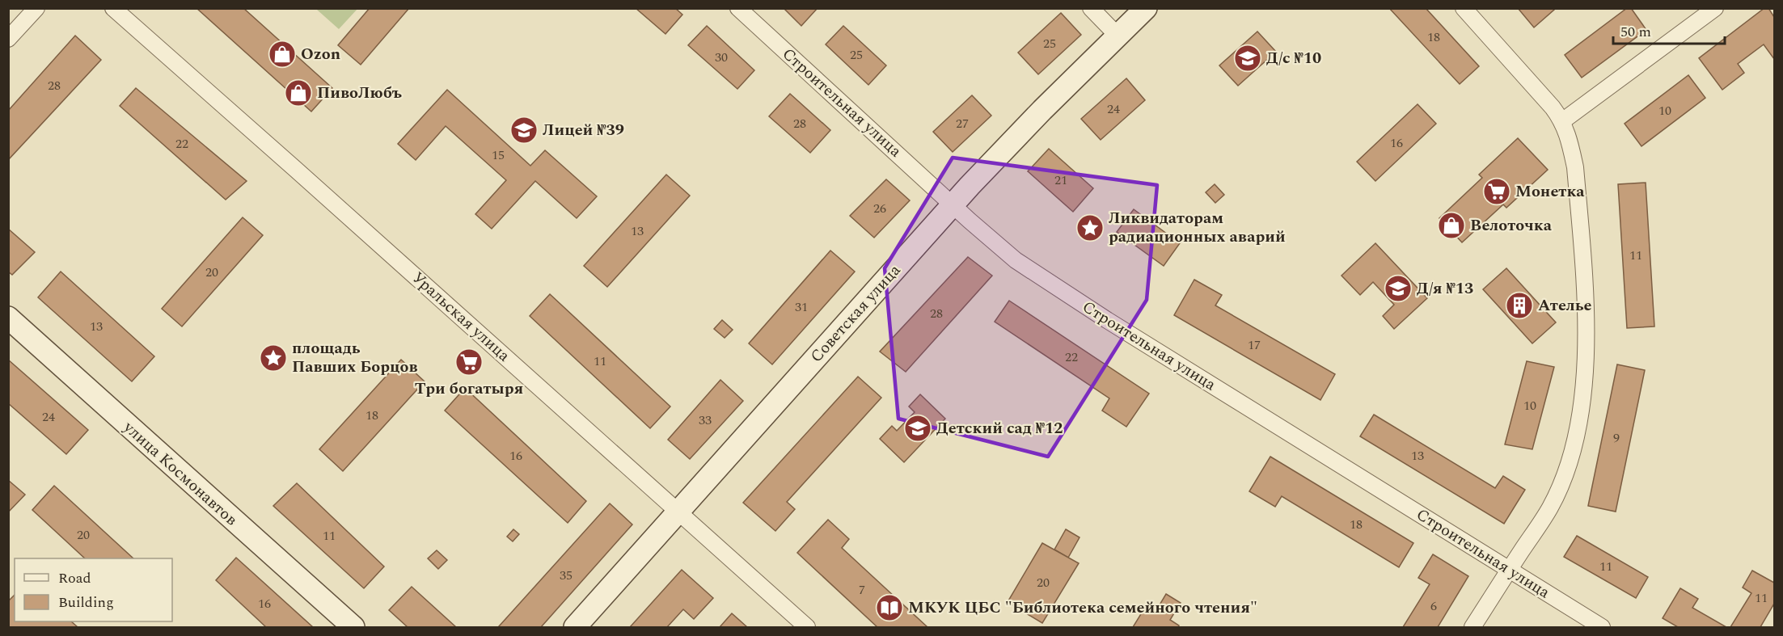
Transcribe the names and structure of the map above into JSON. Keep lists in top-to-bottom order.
{
  "streets": {
    "street": [
      "Строительная улица",
      "Советская улица",
      "Уральская улица",
      "улица Космонавтов"
    ]
  },
  "crossings": [
    ["Строительная улица", "Советская улица"],
    ["Советская улица", "Уральская улица"]
  ],
  "places": {
    "shop": ["Ozon", "ПивоЛюбъ", "Велоточка"],
    "school or university": [
      "Д/с №10",
      "Лицей №39",
      "Д/я №13",
      "Детский сад №12"
    ],
    "supermarket": ["Монетка", "Три богатыря"],
    "place": ["Ликвидаторам радиационных аварий", "площадь Павших Борцов"],
    "building": ["Ателье"],
    "library": ["МКУК ЦБС \"Библиотека семейного чтения\""]
  },
  "house_numbers": [
    "18",
    "25",
    "25",
    "30",
    "28",
    "24",
    "10",
    "28",
    "27",
    "16",
    "22",
    "15",
    "21",
    "26",
    "13",
    "11",
    "20",
    "31",
    "28",
    "13",
    "17",
    "22",
    "11",
    "10",
    "18",
    "24",
    "33",
    "9",
    "16",
    "13",
    "18",
    "20",
    "11",
    "11",
    "35",
    "20",
    "7",
    "11",
    "16",
    "6"
  ],
  "legend": ["Road", "Building"],
  "scale_bar": "50 m"
}
